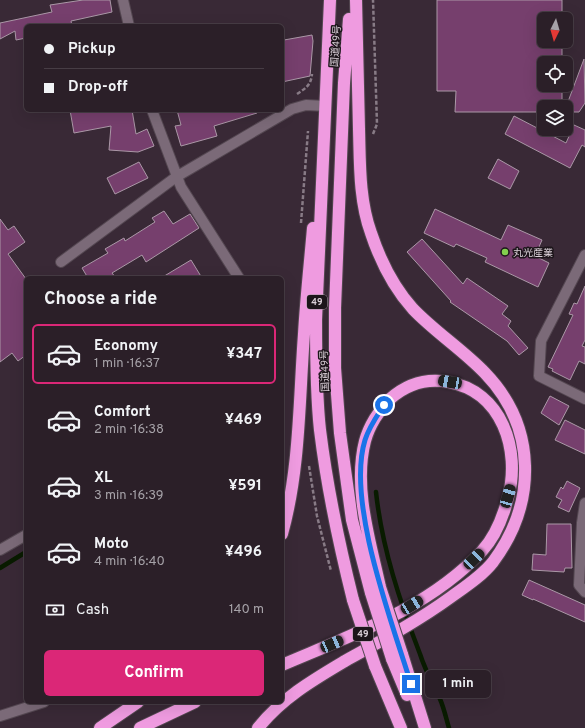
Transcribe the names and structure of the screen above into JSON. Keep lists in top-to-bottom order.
{
  "streets": {
    "highway": ["国道49号", "49"]
  },
  "places": ["丸光産業"],
  "north": "bottom",
  "page": {
    "banner": ["Pickup", "Drop-off"],
    "heading": "Choose a ride",
    "list": [
      {
        "name": "Economy",
        "note": "1 min · 16:37",
        "value": "¥347"
      },
      {
        "name": "Comfort",
        "note": "2 min · 16:38",
        "value": "¥469"
      },
      {
        "name": "XL",
        "note": "3 min · 16:39",
        "value": "¥591"
      },
      {
        "name": "Moto",
        "note": "4 min · 16:40",
        "value": "¥496"
      }
    ],
    "pay": ["Cash", "140 m"],
    "buttons": "Confirm",
    "bubble": "1 min"
  }
}
